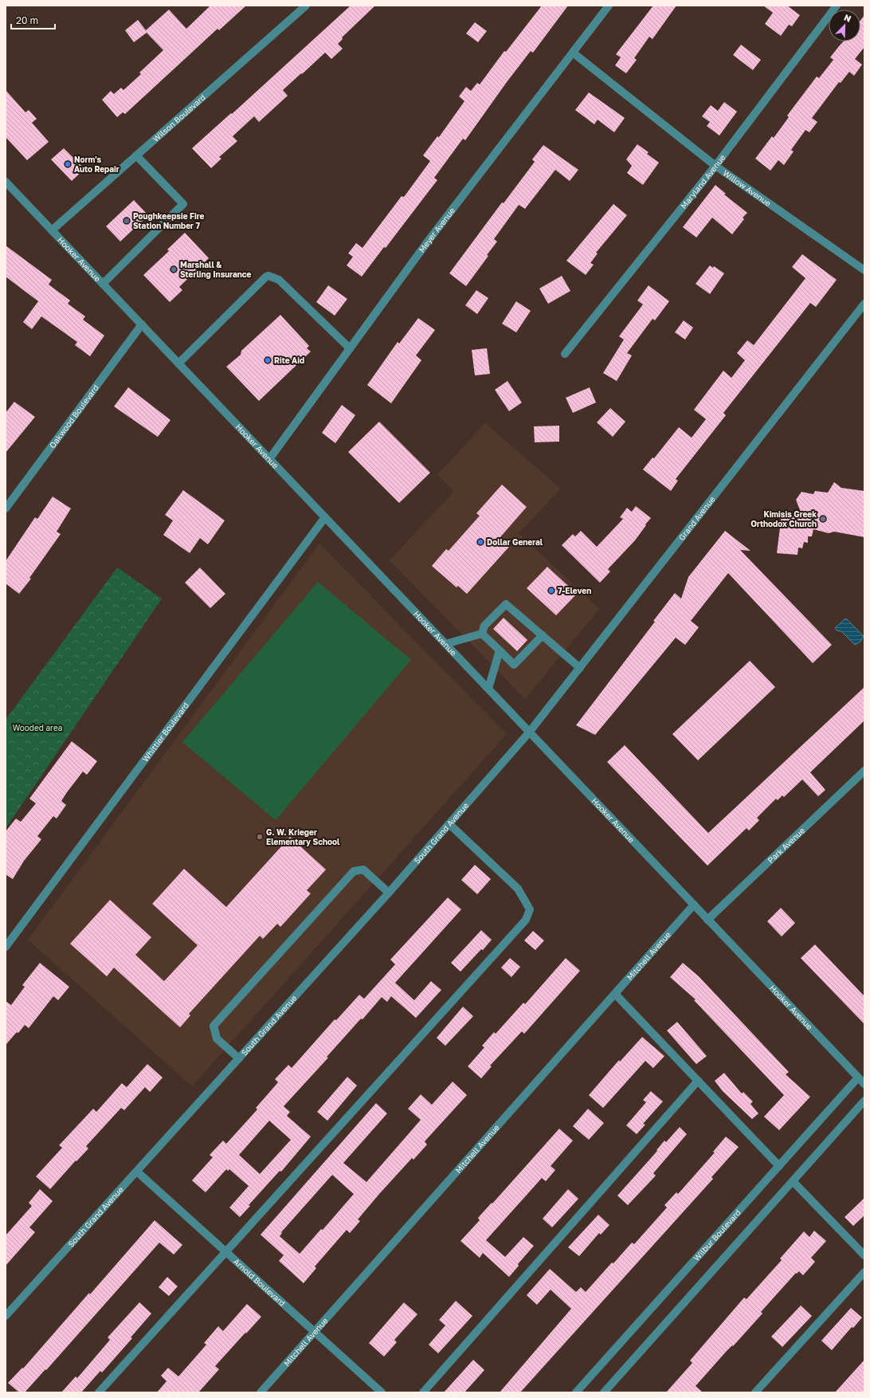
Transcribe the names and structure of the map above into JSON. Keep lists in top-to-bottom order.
{
  "streets": {
    "street": [
      "Wilson Boulevard",
      "Maryland Avenue",
      "Willow Avenue",
      "Meyer Avenue",
      "Hooker Avenue",
      "Oakwood Boulevard",
      "Grand Avenue",
      "Whittier Boulevard",
      "South Grand Avenue",
      "Park Avenue",
      "Mitchell Avenue",
      "Wilbur Boulevard",
      "Arnold Boulevard"
    ]
  },
  "crossings": [
    ["Wilson Boulevard", "Hooker Avenue"],
    ["Maryland Avenue", "Willow Avenue"],
    ["Willow Avenue", "Meyer Avenue"],
    ["Meyer Avenue", "Hooker Avenue"],
    ["Hooker Avenue", "Oakwood Boulevard"],
    ["Hooker Avenue", "Grand Avenue"],
    ["Hooker Avenue", "Whittier Boulevard"],
    ["Hooker Avenue", "South Grand Avenue"],
    ["Hooker Avenue", "Park Avenue"],
    ["Hooker Avenue", "Mitchell Avenue"],
    ["Hooker Avenue", "Wilbur Boulevard"],
    ["Grand Avenue", "South Grand Avenue"],
    ["South Grand Avenue", "Arnold Boulevard"],
    ["Mitchell Avenue", "Arnold Boulevard"]
  ],
  "parks": ["Wooded area"],
  "places": [
    "Norm's Auto Repair",
    "Poughkeepsie Fire Station Number 7",
    "Marshall & Sterling Insurance",
    "Rite Aid",
    "Kimisis Greek Orthodox Church",
    "Dollar General",
    "7-Eleven",
    "G. W. Krieger Elementary School"
  ],
  "scale_bar": "20 m",
  "north": "top right"
}
